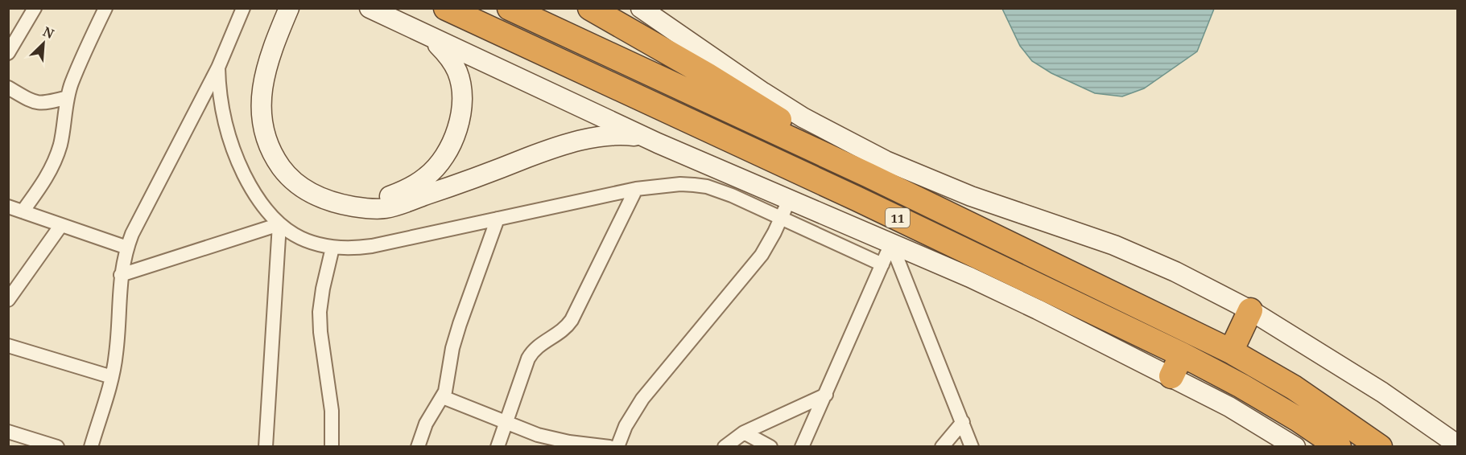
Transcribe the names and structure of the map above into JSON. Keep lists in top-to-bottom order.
{
  "streets": {
    "highway": ["11"]
  },
  "north": "top right"
}
